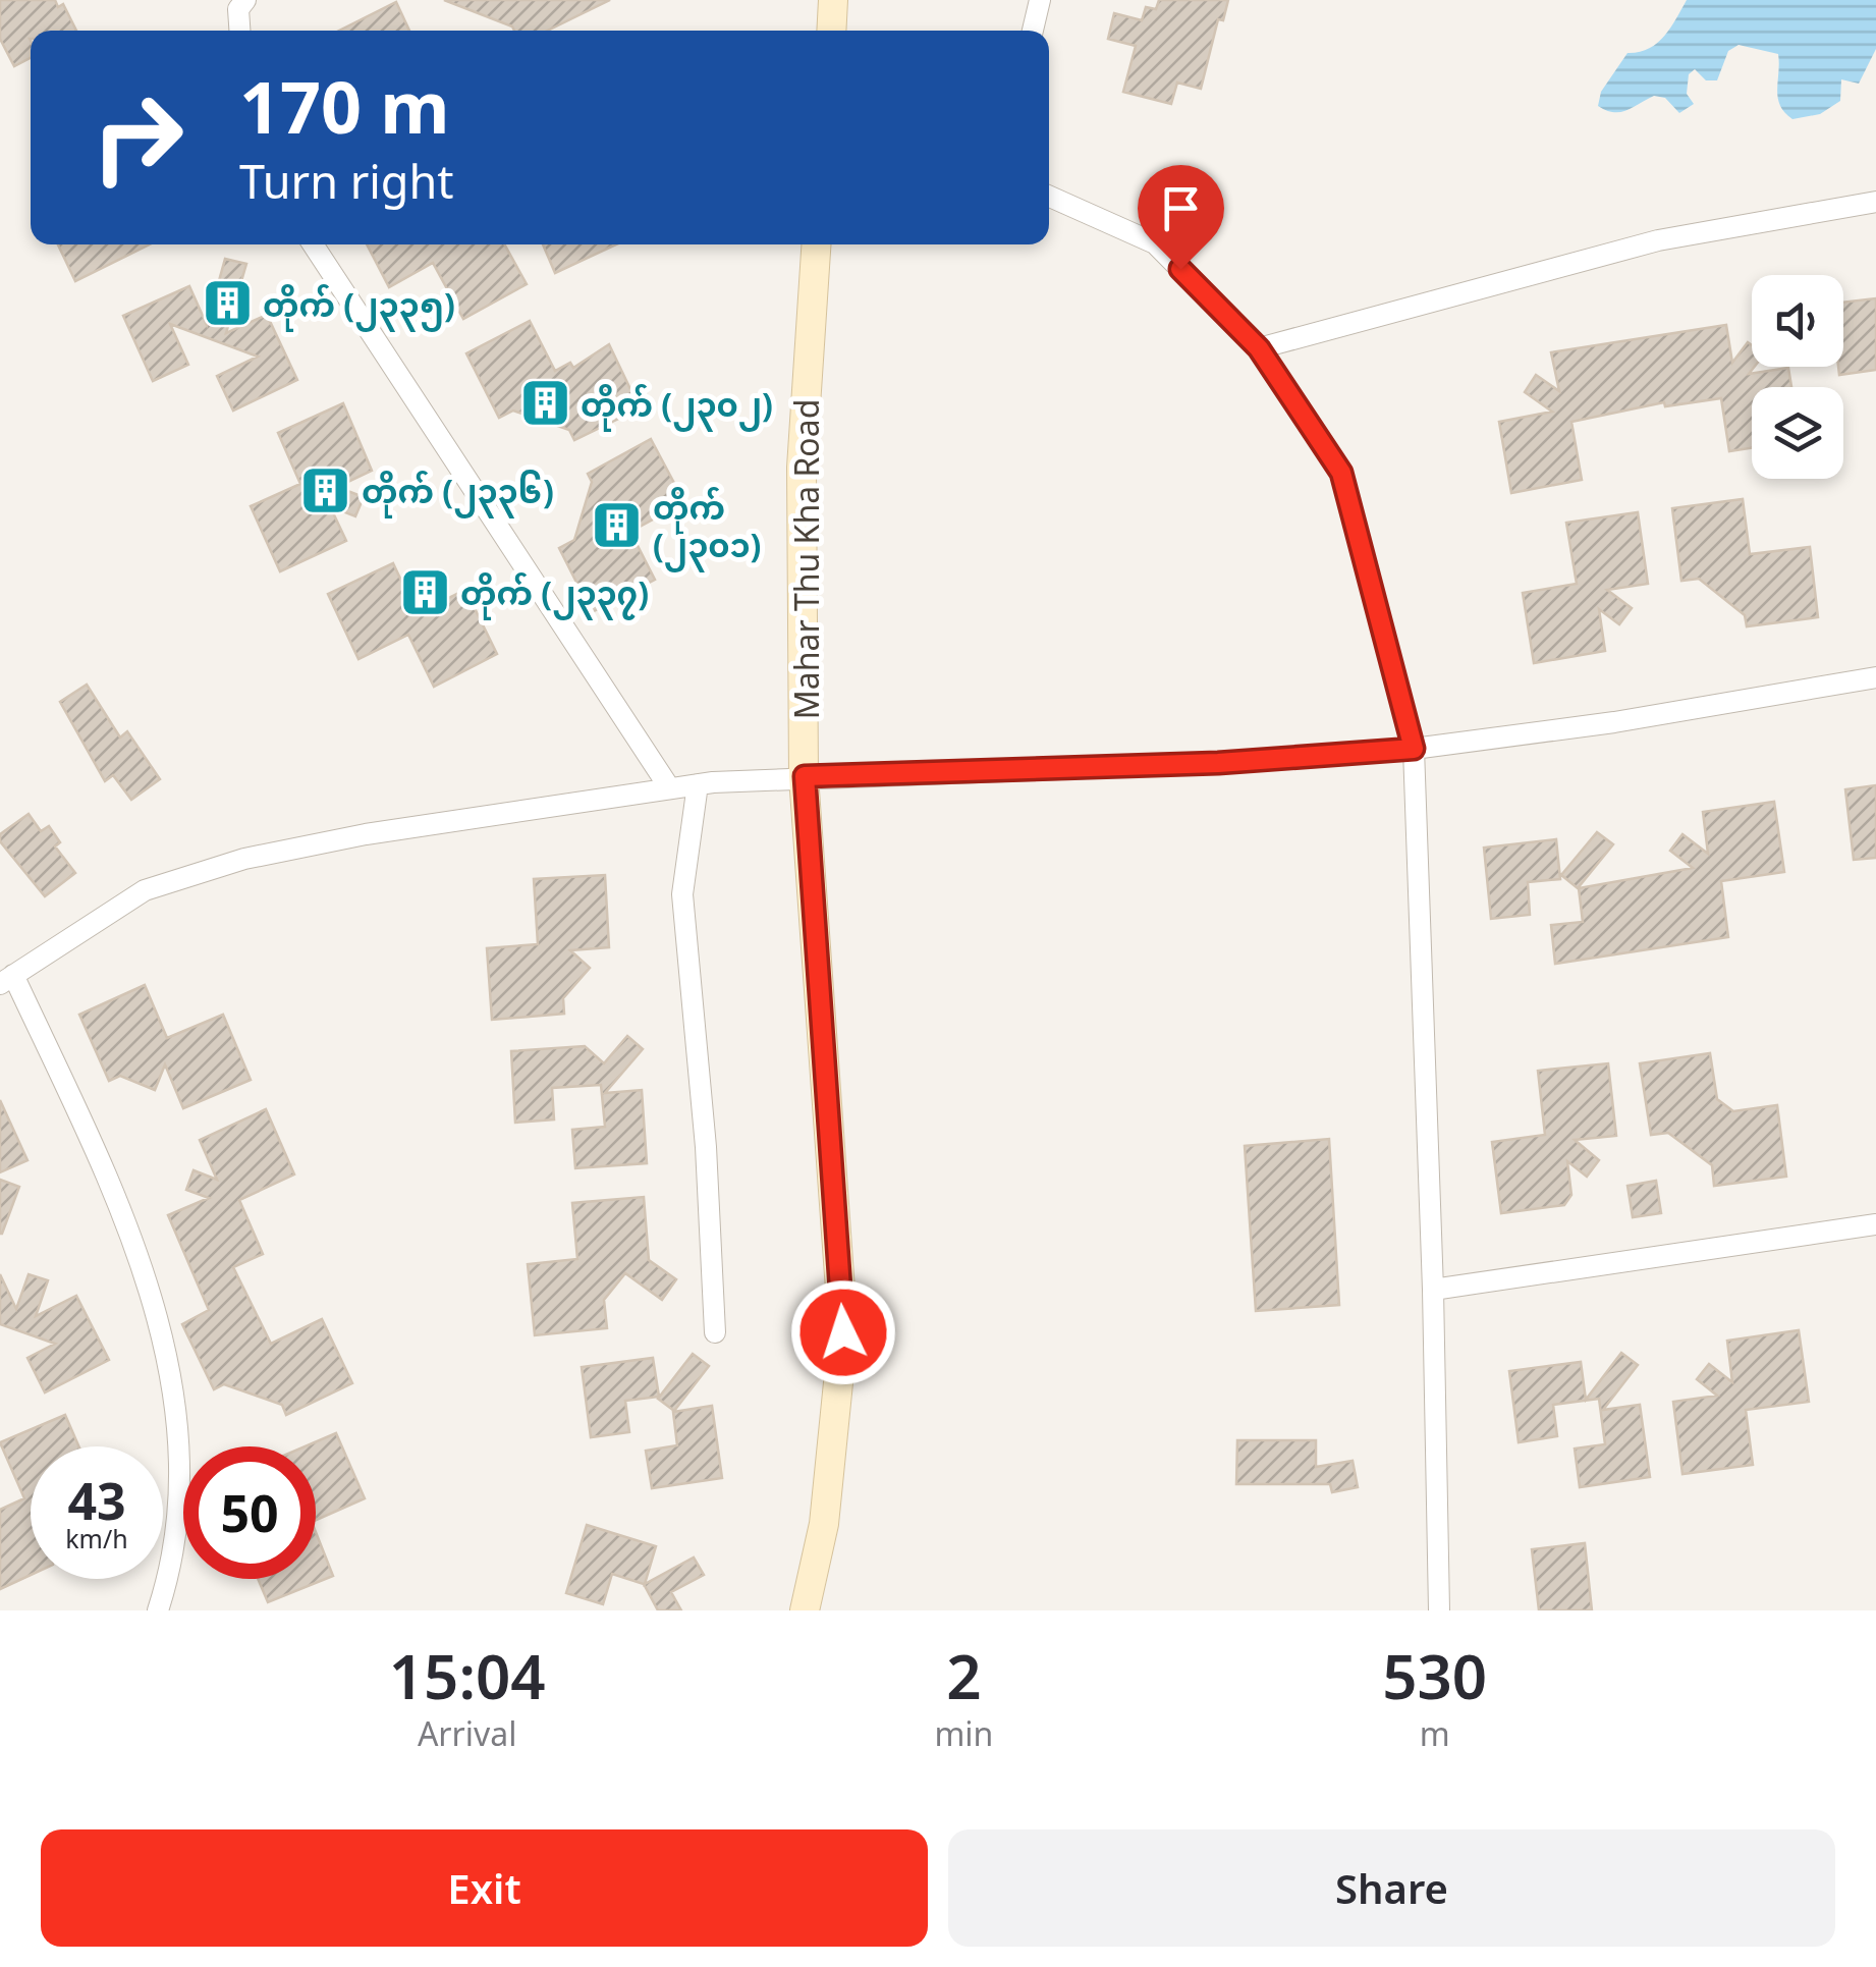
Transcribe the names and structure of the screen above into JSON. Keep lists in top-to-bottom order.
{
  "streets": {
    "main road": ["Mahar Thu Kha Road"]
  },
  "places": {
    "building": [
      "တိုက် (၂၃၃၅)",
      "တိုက် (၂၃၀၂)",
      "တိုက် (၂၃၃၆)",
      "တိုက် (၂၃၀၁)",
      "တိုက် (၂၃၃၇)"
    ]
  },
  "page": {
    "turn": ["170 m", "Turn right"],
    "speed": "43 km/h",
    "limit": "50",
    "eta": [
      "15:04",
      "Arrival",
      "2",
      "min",
      "530",
      "m"
    ],
    "buttons": ["Exit", "Share"]
  }
}
